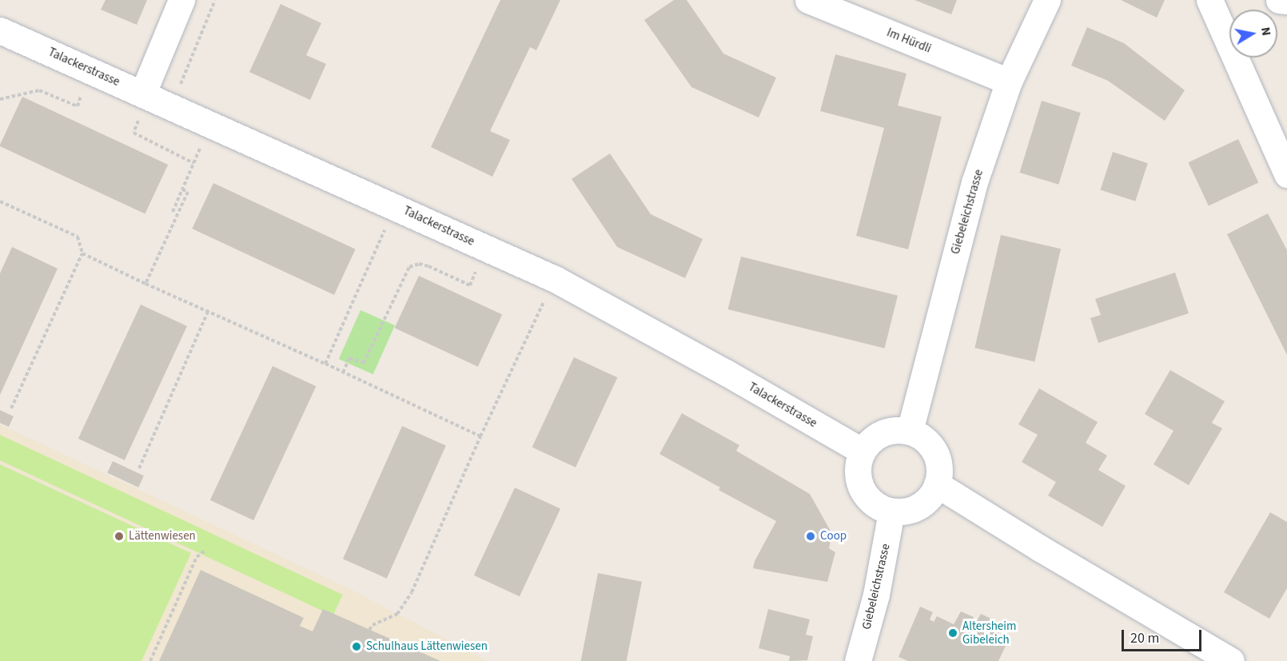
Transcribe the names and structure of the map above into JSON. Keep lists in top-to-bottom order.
{
  "streets": {
    "street": ["Im Hürdli", "Talackerstrasse", "Giebeleichstrasse"]
  },
  "crossings": [
    ["Im Hürdli", "Giebeleichstrasse"],
    ["Talackerstrasse", "Giebeleichstrasse"]
  ],
  "places": [
    "Lättenwiesen",
    "Coop",
    "Altersheim Gibeleich",
    "Schulhaus Lättenwiesen"
  ],
  "scale_bar": "20 m",
  "north": "right"
}
